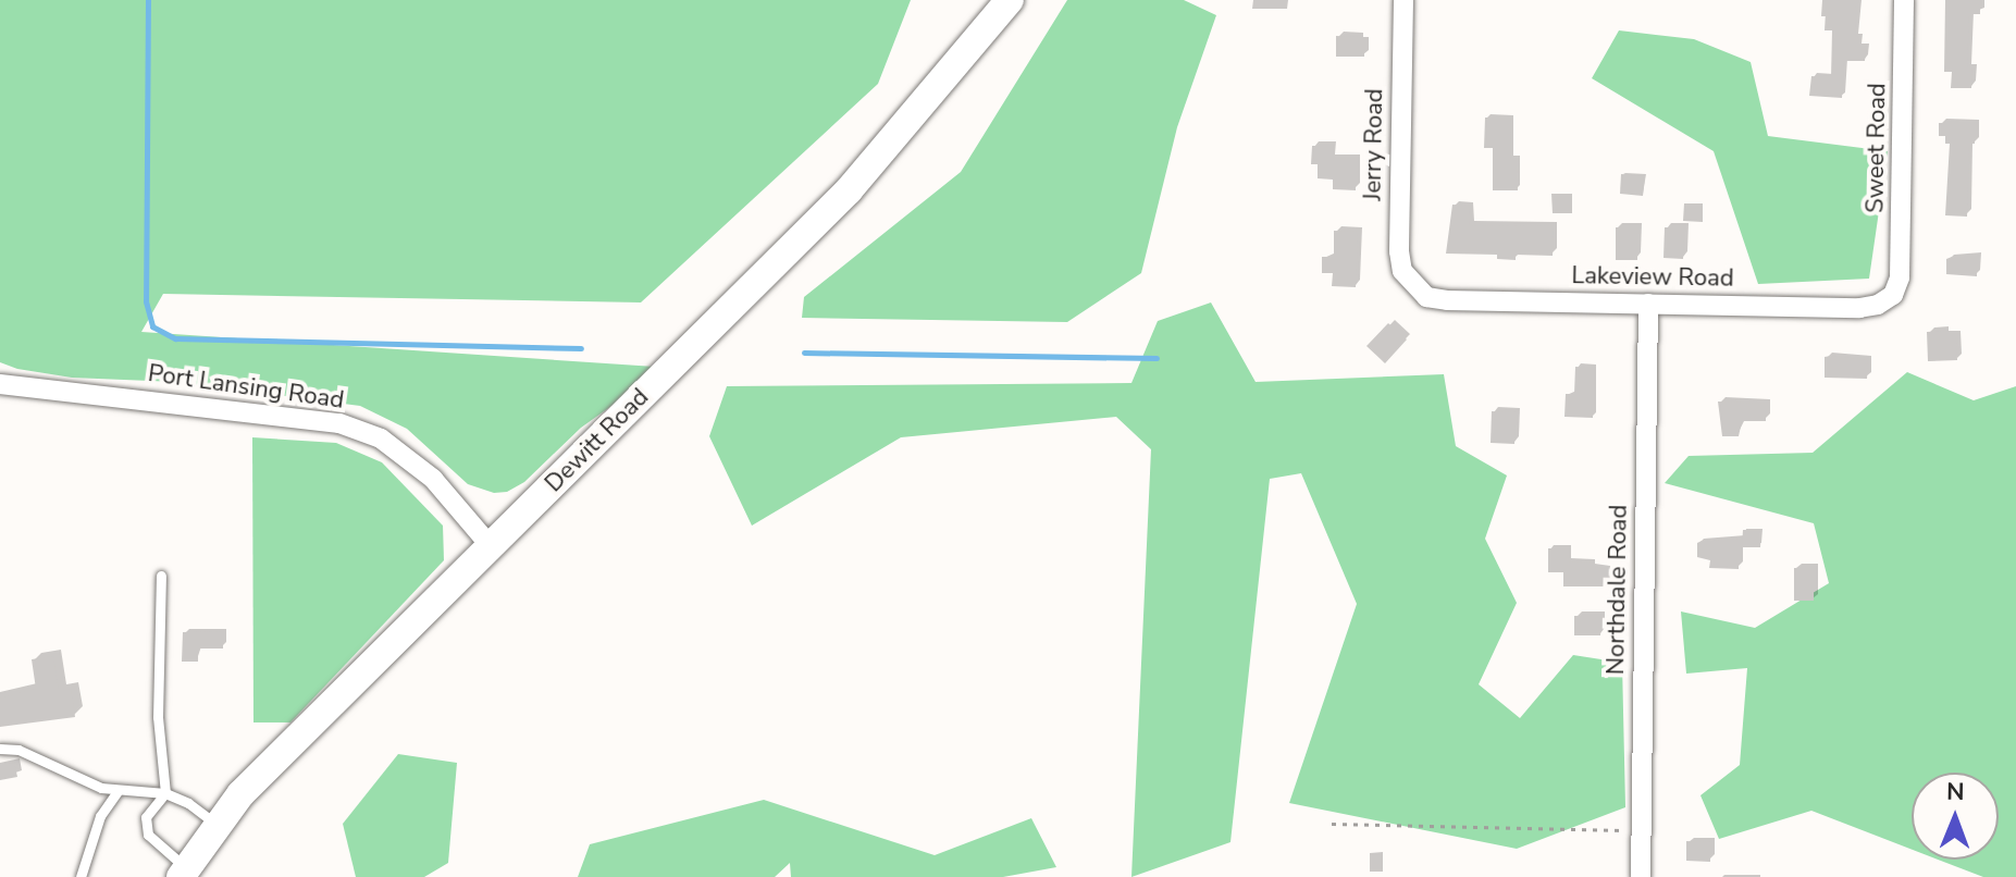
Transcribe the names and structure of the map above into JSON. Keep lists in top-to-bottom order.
{
  "streets": {
    "street": [
      "Jerry Road",
      "Sweet Road",
      "Lakeview Road",
      "Port Lansing Road",
      "Dewitt Road",
      "Northdale Road"
    ]
  },
  "crossings": [
    ["Jerry Road", "Lakeview Road"],
    ["Sweet Road", "Lakeview Road"],
    ["Lakeview Road", "Northdale Road"],
    ["Port Lansing Road", "Dewitt Road"]
  ],
  "north": "top"
}
